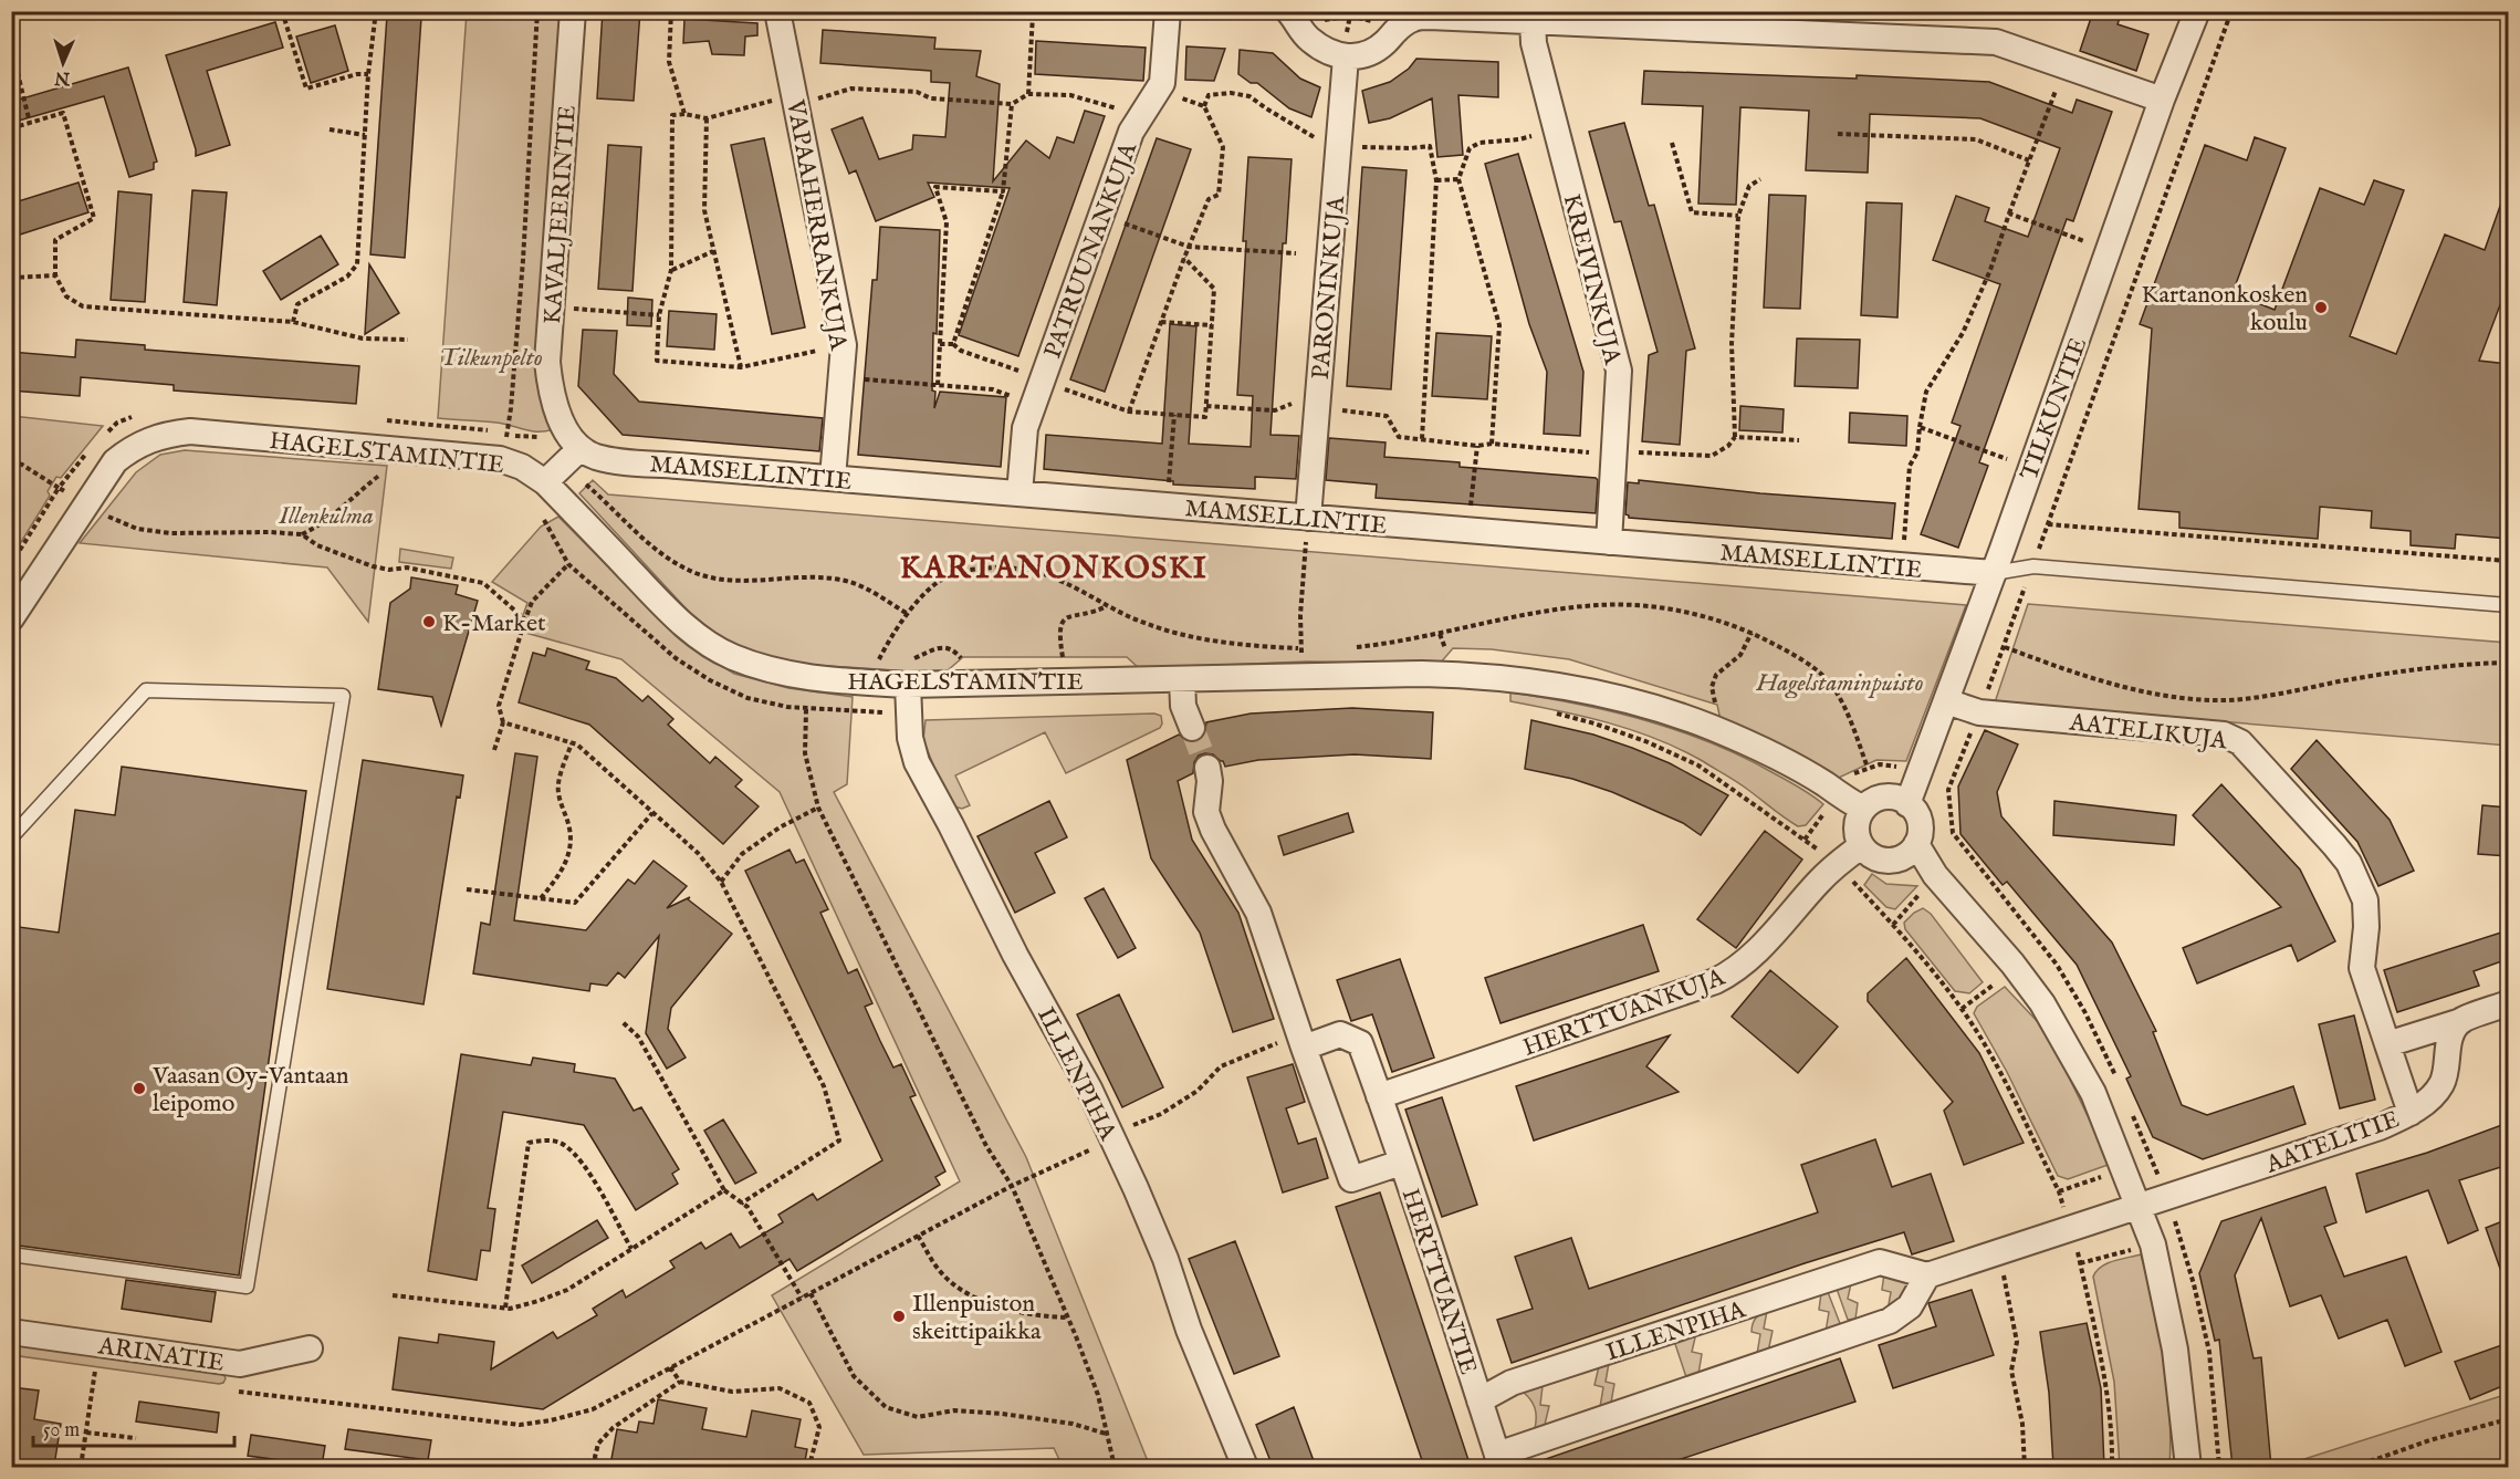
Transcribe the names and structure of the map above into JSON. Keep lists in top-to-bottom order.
{
  "streets": {
    "street": [
      "KAVALJEERINTIE",
      "VAPAAHERRANKUJA",
      "PATRUUNANKUJA",
      "KREIVINKUJA",
      "PARONINKUJA",
      "TILKUNTIE",
      "HAGELSTAMINTIE",
      "MAMSELLINTIE",
      "AATELIKUJA",
      "HERTTUANKUJA",
      "ILLENPIHA",
      "AATELITIE",
      "HERTTUANTIE",
      "ARINATIE"
    ]
  },
  "crossings": [
    ["KAVALJEERINTIE", "MAMSELLINTIE"],
    ["VAPAAHERRANKUJA", "MAMSELLINTIE"],
    ["PATRUUNANKUJA", "MAMSELLINTIE"],
    ["KREIVINKUJA", "MAMSELLINTIE"],
    ["PARONINKUJA", "MAMSELLINTIE"],
    ["TILKUNTIE", "HAGELSTAMINTIE"],
    ["TILKUNTIE", "MAMSELLINTIE"],
    ["TILKUNTIE", "AATELIKUJA"],
    ["TILKUNTIE", "HERTTUANKUJA"],
    ["HAGELSTAMINTIE", "HERTTUANKUJA"],
    ["HAGELSTAMINTIE", "ILLENPIHA"],
    ["AATELIKUJA", "AATELITIE"],
    ["HERTTUANKUJA", "HERTTUANTIE"],
    ["ILLENPIHA", "HERTTUANTIE"]
  ],
  "districts": ["KARTANONKOSKI"],
  "parks": ["Tilkunpelto", "Illenkulma", "Hagelstaminpuisto"],
  "places": [
    "Kartanonkosken koulu",
    "K-Market",
    "Vaasan Oy-Vantaan leipomo",
    "Illenpuiston skeittipaikka"
  ],
  "scale_bar": "50 m",
  "north": "bottom"
}
